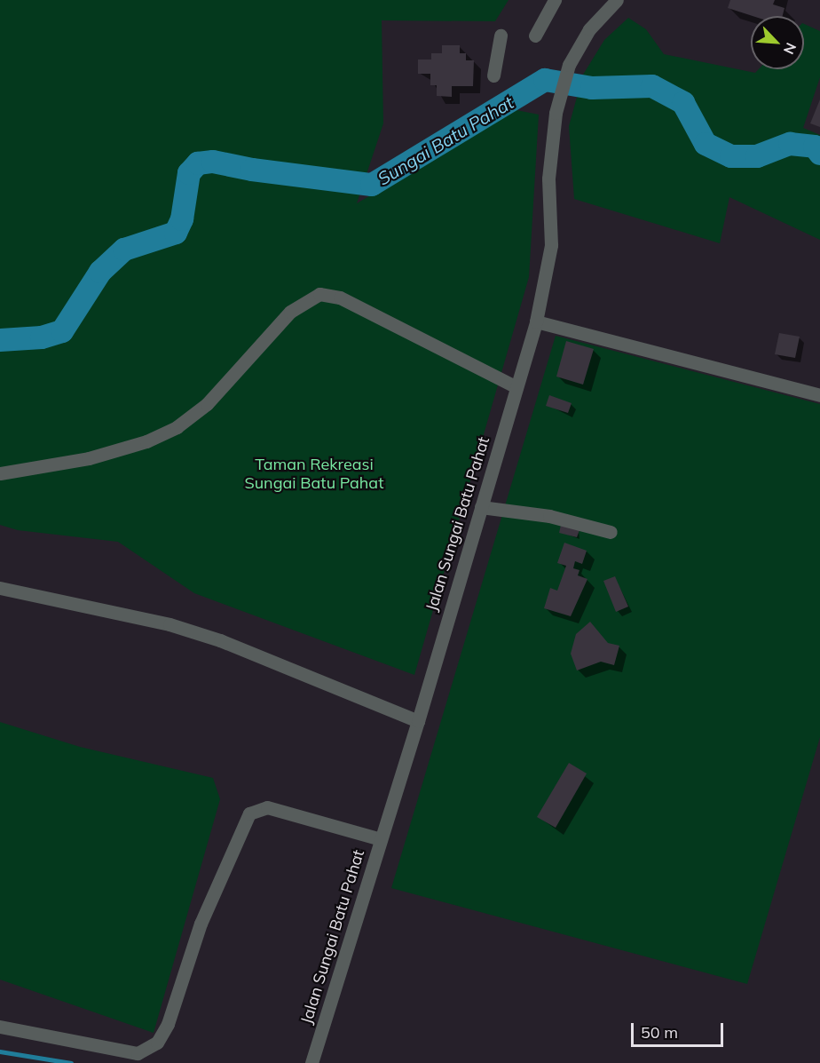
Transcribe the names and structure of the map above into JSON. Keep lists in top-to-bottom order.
{
  "streets": {
    "street": ["Jalan Sungai Batu Pahat"]
  },
  "water": ["Sungai Batu Pahat"],
  "parks": ["Taman Rekreasi Sungai Batu Pahat"],
  "scale_bar": "50 m",
  "north": "bottom right"
}
